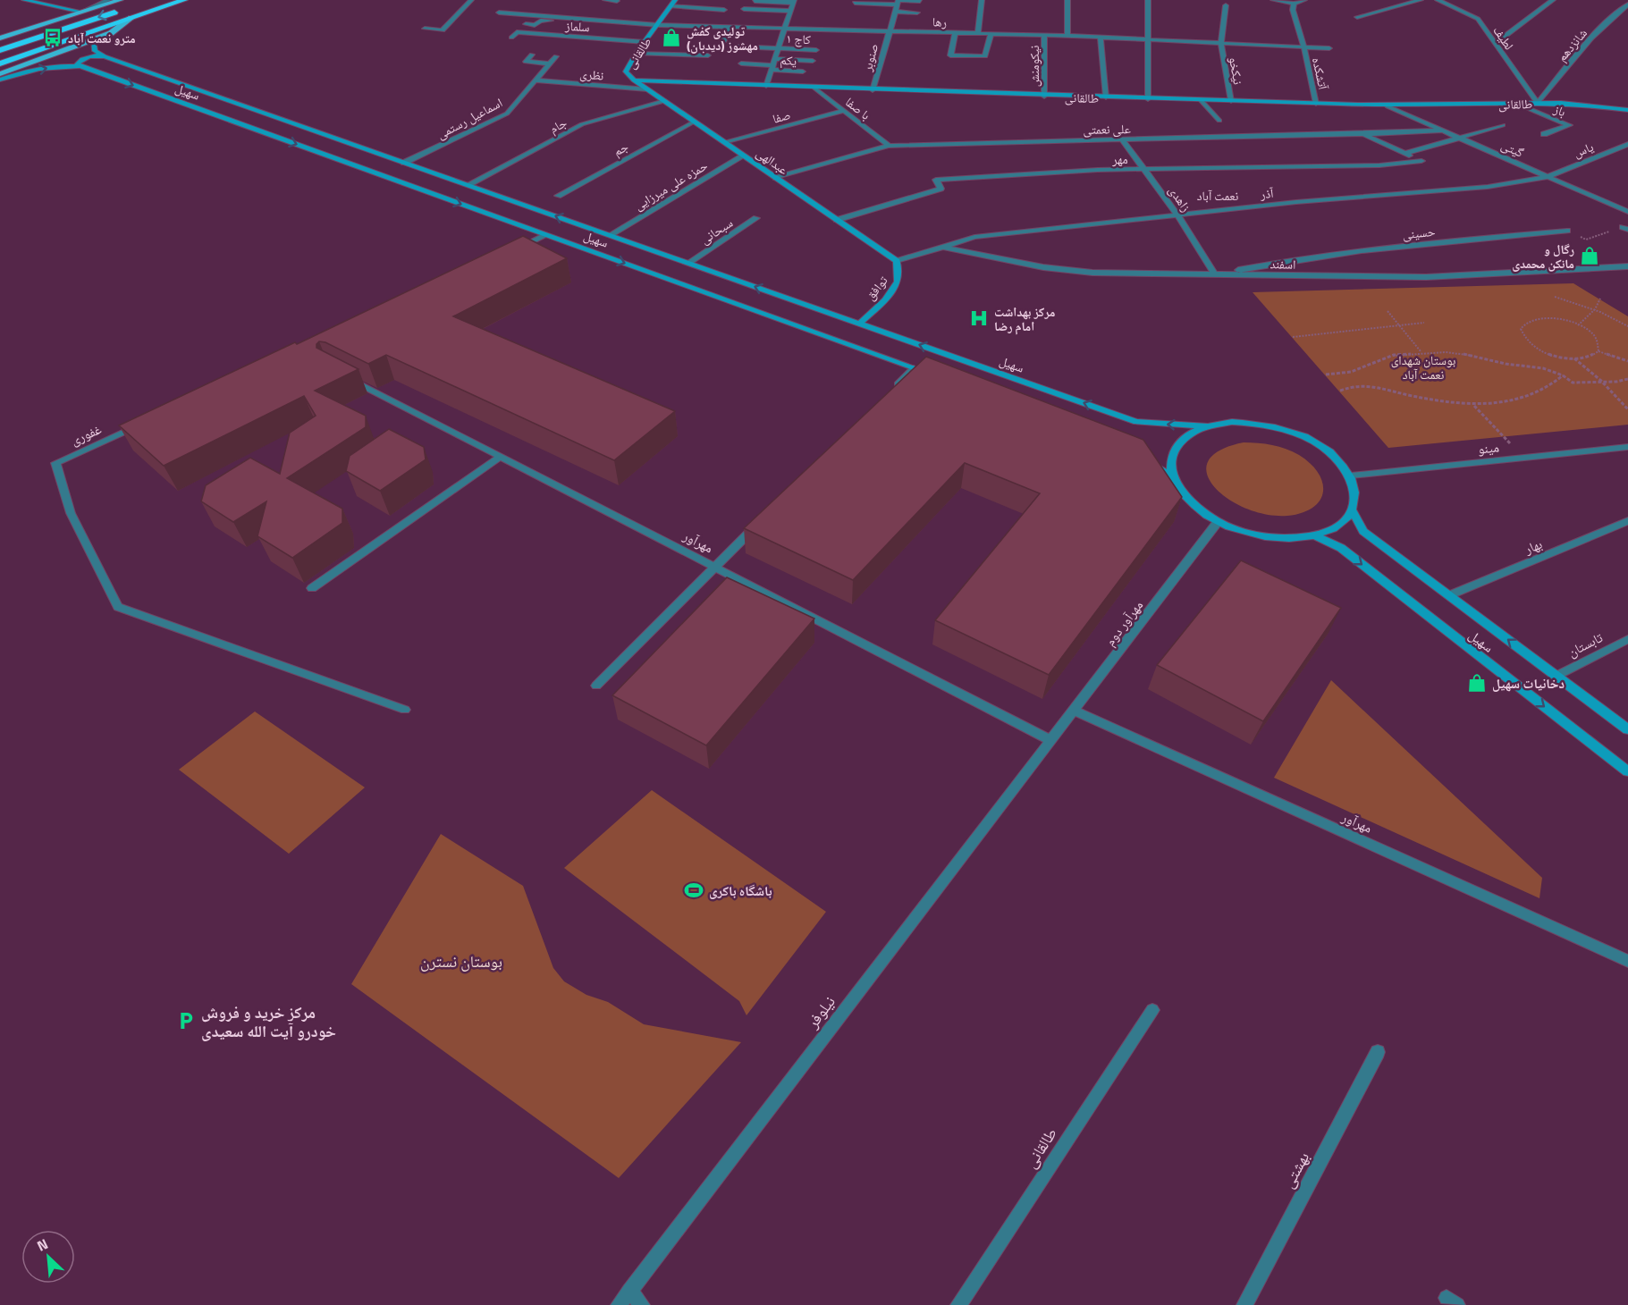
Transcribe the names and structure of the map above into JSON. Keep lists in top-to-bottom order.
{
  "streets": {
    "main road": [
      "طالقانی",
      "سهیل",
      "عبدالهی",
      "توافق"
    ],
    "street": [
      "رها",
      "سلماز",
      "لطیف",
      "کاج ۱",
      "شانزدهم",
      "صنوبر",
      "یکم",
      "نیکومنش",
      "نیکخو",
      "آتشکده",
      "نظری",
      "با صفا",
      "باز",
      "صفا",
      "اسماعیل رستمی",
      "جام",
      "علی نعمتی",
      "جم",
      "گیتی",
      "یاس",
      "مهر",
      "حمزه علی میرزایی",
      "آذر",
      "زاهدی",
      "سبحانی",
      "حسینی",
      "اسفند",
      "غفوری",
      "مینو",
      "مهرآور",
      "بهار",
      "مهرآور دوم",
      "تابستان",
      "نیلوفر",
      "بهشتی"
    ]
  },
  "crossings": [
    ["رها", "طالقانی"],
    ["رها", "صنوبر"],
    ["رها", "نیکومنش"],
    ["رها", "نیکخو"],
    ["رها", "آتشکده"],
    ["سلماز", "طالقانی"],
    ["لطیف", "شانزدهم"],
    ["لطیف", "طالقانی"],
    ["شانزدهم", "طالقانی"],
    ["طالقانی", "صنوبر"],
    ["طالقانی", "نیکومنش"],
    ["طالقانی", "نیکخو"],
    ["طالقانی", "آتشکده"],
    ["طالقانی", "با صفا"],
    ["طالقانی", "باز"],
    ["طالقانی", "گیتی"],
    ["طالقانی", "عبدالهی"],
    ["نظری", "اسماعیل رستمی"],
    ["نظری", "عبدالهی"],
    ["سهیل", "اسماعیل رستمی"],
    ["سهیل", "جام"],
    ["سهیل", "حمزه علی میرزایی"],
    ["سهیل", "سبحانی"],
    ["سهیل", "توافق"],
    ["سهیل", "مینو"],
    ["سهیل", "بهار"],
    ["سهیل", "مهرآور دوم"],
    ["سهیل", "تابستان"],
    ["با صفا", "صفا"],
    ["با صفا", "علی نعمتی"],
    ["صفا", "عبدالهی"],
    ["جام", "عبدالهی"],
    ["علی نعمتی", "گیتی"],
    ["علی نعمتی", "عبدالهی"],
    ["علی نعمتی", "زاهدی"],
    ["جم", "عبدالهی"],
    ["گیتی", "یاس"],
    ["گیتی", "آذر"],
    ["یاس", "آذر"],
    ["مهر", "عبدالهی"],
    ["مهر", "زاهدی"],
    ["عبدالهی", "حمزه علی میرزایی"],
    ["عبدالهی", "آذر"],
    ["عبدالهی", "توافق"],
    ["آذر", "زاهدی"],
    ["آذر", "اسفند"],
    ["آذر", "توافق"],
    ["زاهدی", "حسینی"],
    ["زاهدی", "اسفند"],
    ["حسینی", "اسفند"],
    ["مینو", "مهرآور دوم"],
    ["مهرآور", "مهرآور دوم"],
    ["مهرآور", "نیلوفر"],
    ["مهرآور دوم", "نیلوفر"]
  ],
  "districts": ["نعمت آباد"],
  "parks": ["بوستان شهدای نعمت آباد", "بوستان نسترن"],
  "places": {
    "bus stop": ["مترو نعمت آباد"],
    "shop": ["تولیدی کفش مهشوز (دیدبان)", "رگال و مانکن محمدی", "دخانیات سهیل"],
    "hospital": ["مرکز بهداشت امام رضا"],
    "sports": ["باشگاه باکری"],
    "parking": ["مرکز خرید و فروش خودرو آیت الله سعیدی"]
  },
  "north": "top left"
}
